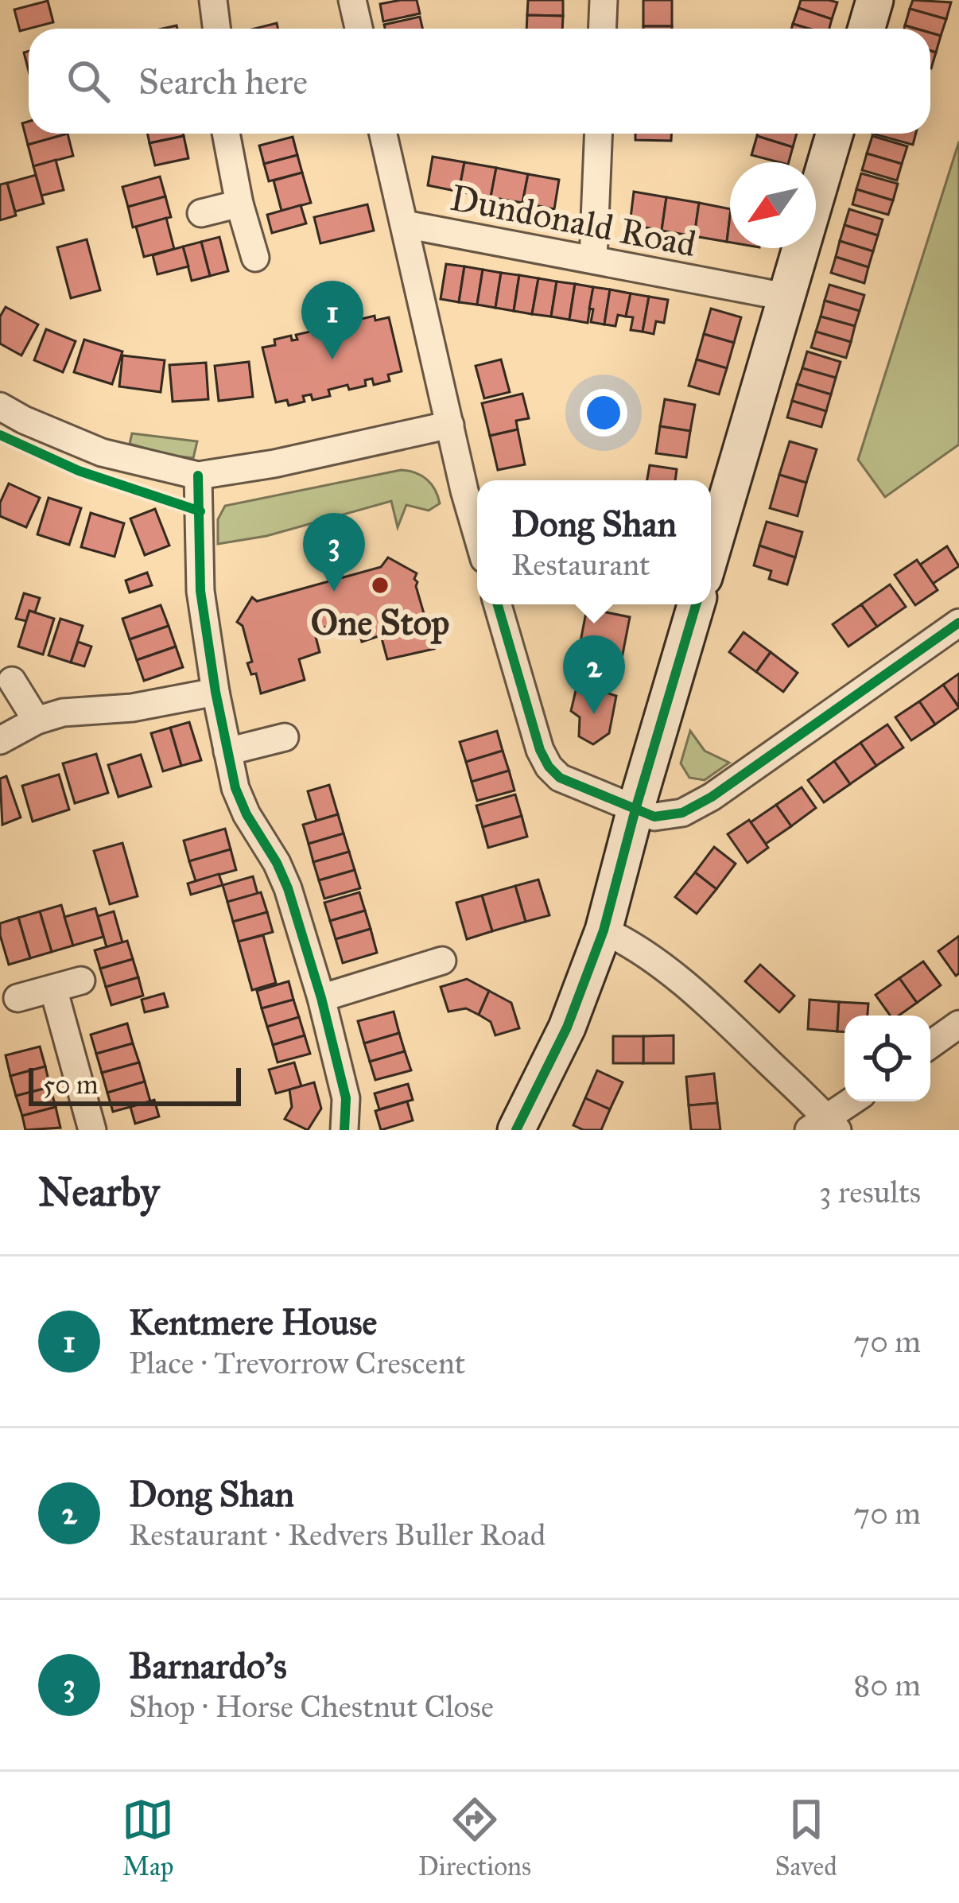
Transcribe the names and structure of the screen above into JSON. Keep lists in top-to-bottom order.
{
  "streets": {
    "street": ["Dundonald Road"]
  },
  "places": ["One Stop"],
  "scale_bar": "50 m",
  "north": "bottom left",
  "page": {
    "search": "Search here",
    "pins": ["1", "3", "2"],
    "popup": ["Dong Shan", "Restaurant"],
    "scale": "50 m",
    "heading": ["Nearby", "3 results"],
    "list": [
      {
        "mark": "1",
        "name": "Kentmere House",
        "note": "Place · Trevorrow Crescent",
        "value": "70 m"
      },
      {
        "mark": "2",
        "name": "Dong Shan",
        "note": "Restaurant · Redvers Buller Road",
        "value": "70 m"
      },
      {
        "mark": "3",
        "name": "Barnardo's",
        "note": "Shop · Horse Chestnut Close",
        "value": "80 m"
      }
    ],
    "nav": ["Map", "Directions", "Saved"]
  }
}
